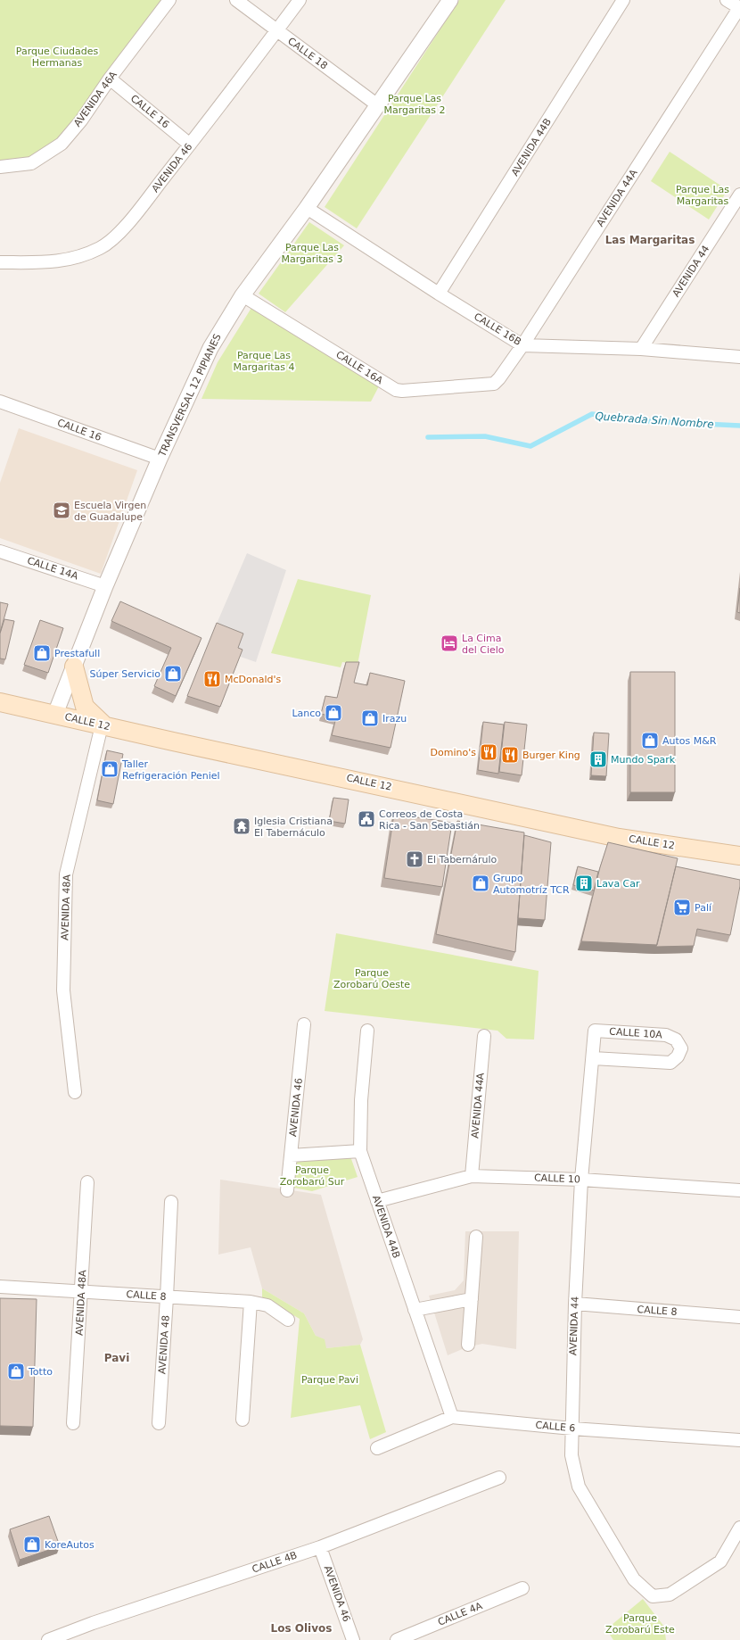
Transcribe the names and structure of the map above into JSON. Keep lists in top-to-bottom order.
{
  "streets": {
    "main road": ["CALLE 12"],
    "street": [
      "CALLE 18",
      "AVENIDA 46A",
      "CALLE 16",
      "AVENIDA 44B",
      "AVENIDA 46",
      "AVENIDA 44A",
      "AVENIDA 44",
      "CALLE 16B",
      "CALLE 16A",
      "TRANSVERSAL 12 PIPIANES",
      "CALLE 14A",
      "AVENIDA 48A",
      "CALLE 10A",
      "CALLE 10",
      "CALLE 8",
      "AVENIDA 48",
      "CALLE 6",
      "CALLE 4B",
      "CALLE 4A"
    ]
  },
  "crossings": [
    ["CALLE 18", "AVENIDA 46"],
    ["CALLE 18", "TRANSVERSAL 12 PIPIANES"],
    ["AVENIDA 46A", "CALLE 16"],
    ["CALLE 16", "AVENIDA 46"],
    ["CALLE 16", "TRANSVERSAL 12 PIPIANES"],
    ["AVENIDA 44B", "CALLE 16B"],
    ["AVENIDA 44B", "CALLE 10"],
    ["AVENIDA 44B", "CALLE 6"],
    ["AVENIDA 46", "CALLE 4B"],
    ["AVENIDA 44A", "CALLE 16B"],
    ["AVENIDA 44A", "CALLE 16A"],
    ["AVENIDA 44A", "CALLE 10"],
    ["AVENIDA 44", "CALLE 16B"],
    ["AVENIDA 44", "CALLE 10A"],
    ["AVENIDA 44", "CALLE 10"],
    ["AVENIDA 44", "CALLE 8"],
    ["AVENIDA 44", "CALLE 6"],
    ["CALLE 16B", "TRANSVERSAL 12 PIPIANES"],
    ["CALLE 16A", "TRANSVERSAL 12 PIPIANES"],
    ["TRANSVERSAL 12 PIPIANES", "CALLE 14A"],
    ["TRANSVERSAL 12 PIPIANES", "CALLE 12"],
    ["CALLE 12", "AVENIDA 48A"],
    ["AVENIDA 48A", "CALLE 8"],
    ["CALLE 8", "AVENIDA 48"]
  ],
  "districts": ["Las Margaritas", "Pavi", "Los Olivos"],
  "water": ["Quebrada Sin Nombre"],
  "parks": [
    "Parque Ciudades Hermanas",
    "Parque Las Margaritas 2",
    "Parque Las Margaritas",
    "Parque Las Margaritas 3",
    "Parque Las Margaritas 4",
    "Parque Zorobarú Oeste",
    "Parque Zorobarú Sur",
    "Parque Pavi",
    "Parque Zorobarú Este"
  ],
  "places": {
    "school or university": ["Escuela Virgen de Guadalupe"],
    "hotel": ["La Cima del Cielo"],
    "shop": [
      "Prestafull",
      "Súper Servicio",
      "Lanco",
      "Irazu",
      "Autos M&R",
      "Taller Refrigeración Peniel",
      "Grupo Automotríz TCR",
      "Totto",
      "KoreAutos"
    ],
    "restaurant": ["McDonald's", "Domino's", "Burger King"],
    "building": ["Mundo Spark", "Lava Car"],
    "public building": ["Correos de Costa Rica - San Sebastián"],
    "temple": ["Iglesia Cristiana El Tabernáculo"],
    "church": ["El Tabernárulo"],
    "supermarket": ["Palí"]
  }
}
